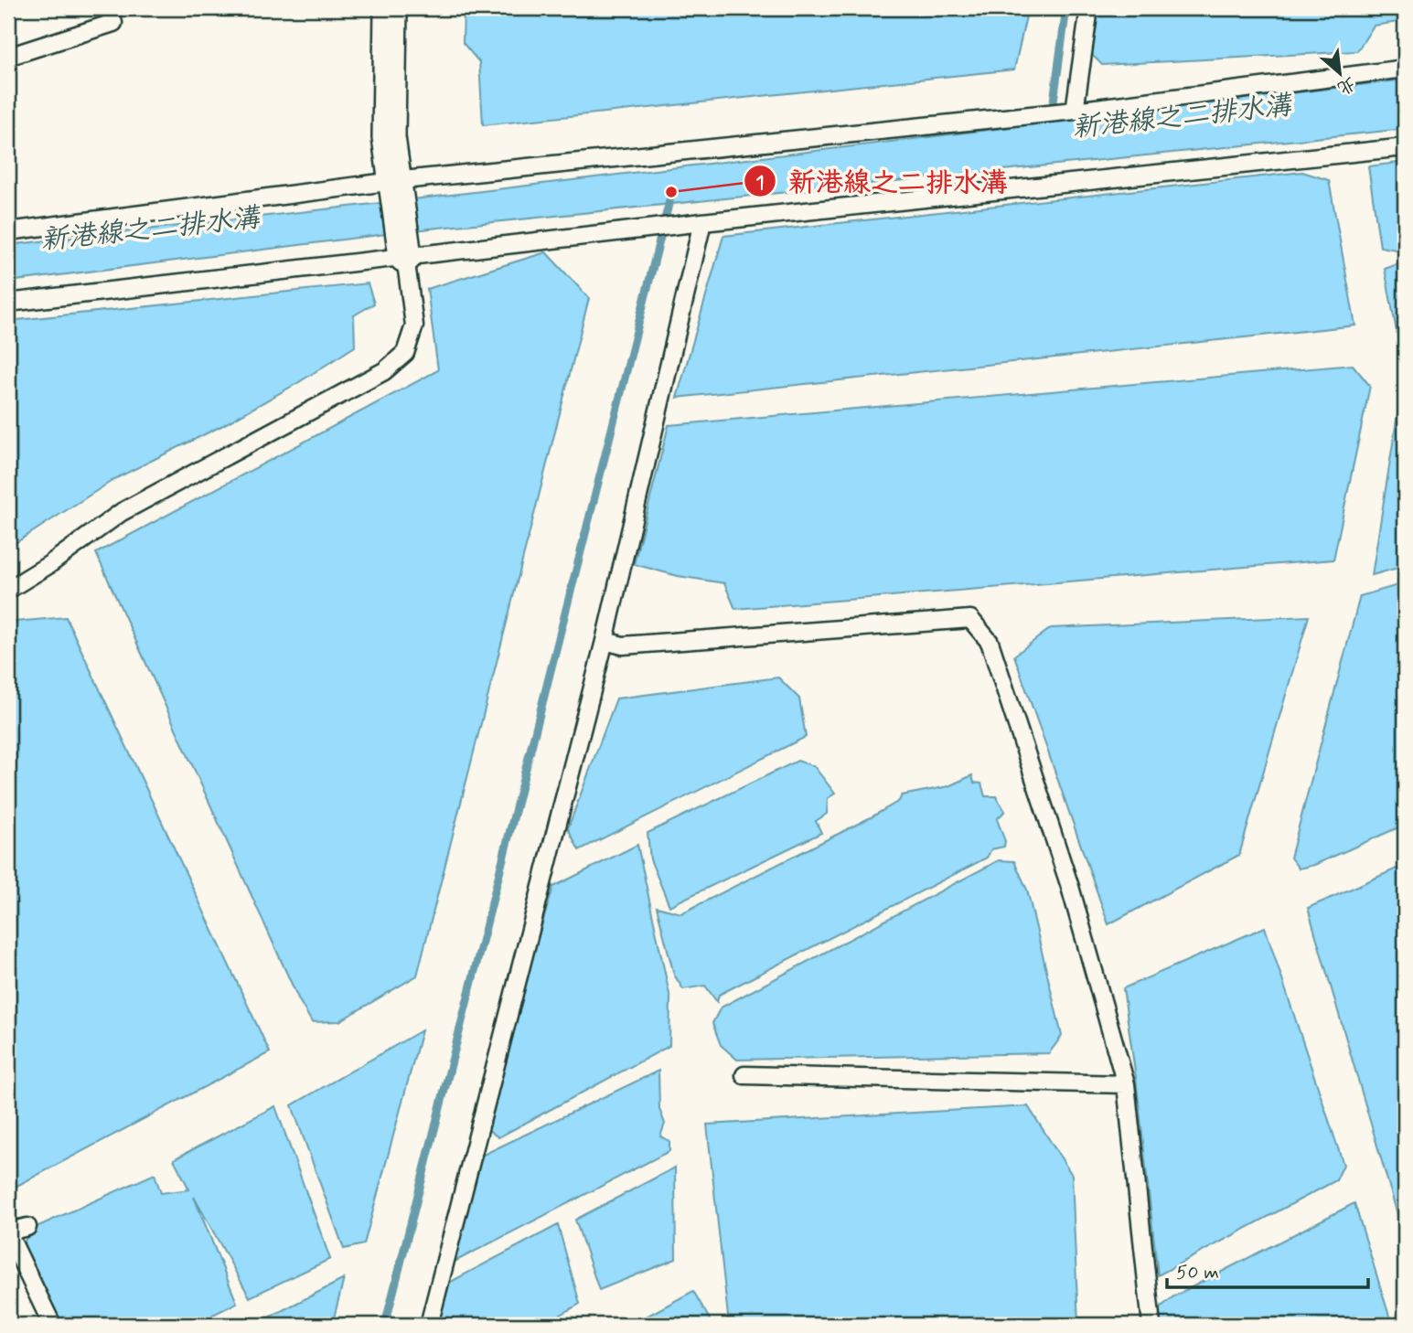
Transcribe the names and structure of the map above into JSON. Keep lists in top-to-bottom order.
{
  "water": ["新港線之二排水溝"],
  "places": ["新港線之二排水溝"],
  "scale_bar": "50 m",
  "north": "bottom right"
}
